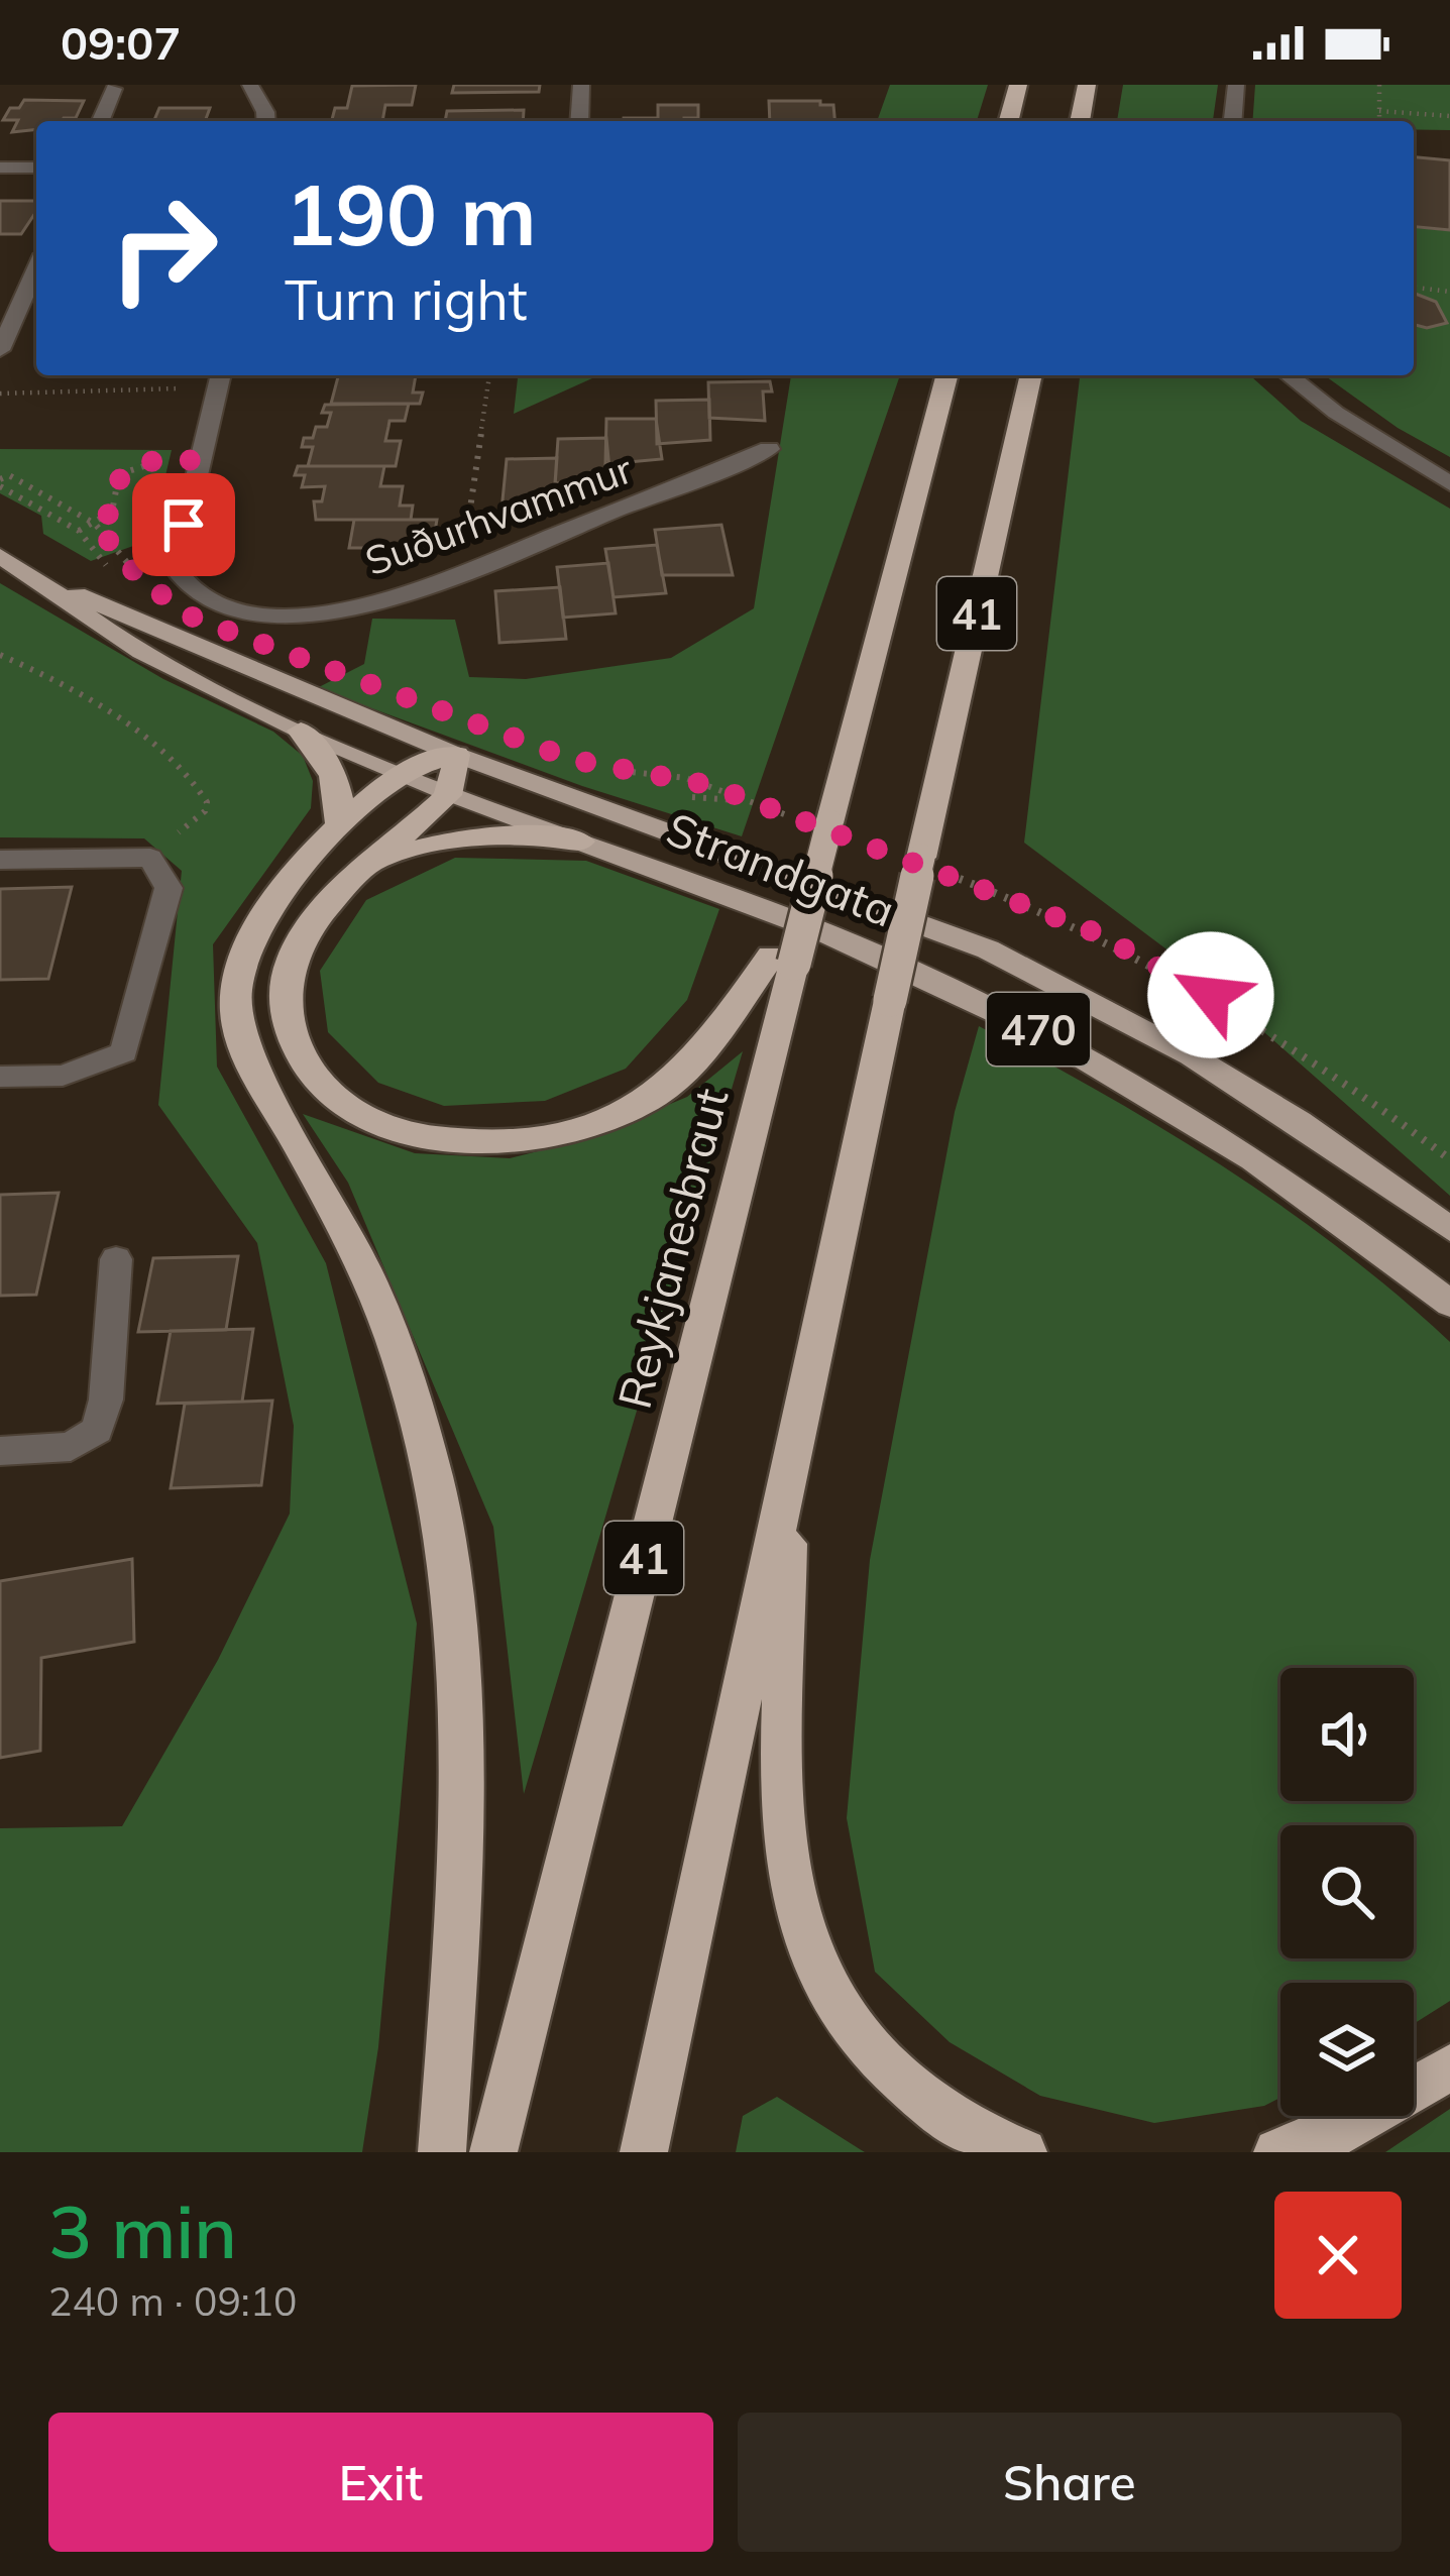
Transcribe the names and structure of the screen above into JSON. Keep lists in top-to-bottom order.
{
  "streets": {
    "highway": ["41", "Reykjanesbraut"],
    "main road": ["Strandgata", "470"],
    "street": ["Suðurhvammur"]
  },
  "page": {
    "status": "09:07",
    "turn": ["190 m", "Turn right"],
    "heading": ["3 min", "240 m · 09:10"],
    "buttons": ["Exit", "Share"]
  }
}
